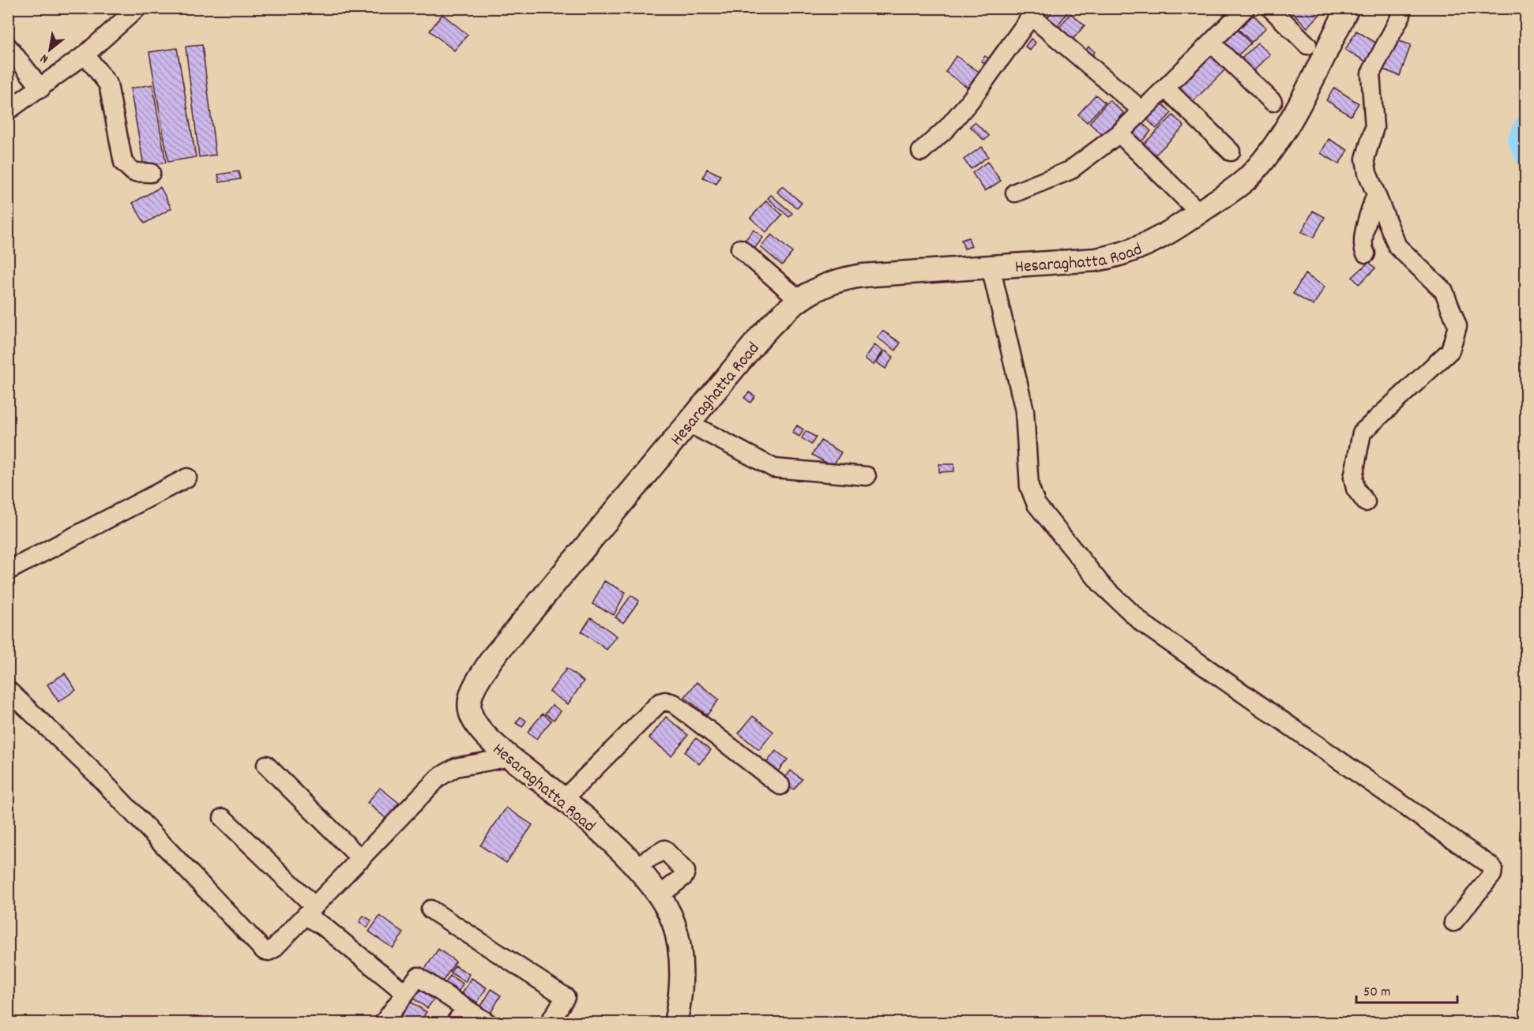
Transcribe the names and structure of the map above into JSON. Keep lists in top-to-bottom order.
{
  "streets": {
    "main road": ["Hesaraghatta Road"]
  },
  "scale_bar": "50 m",
  "north": "bottom left"
}
